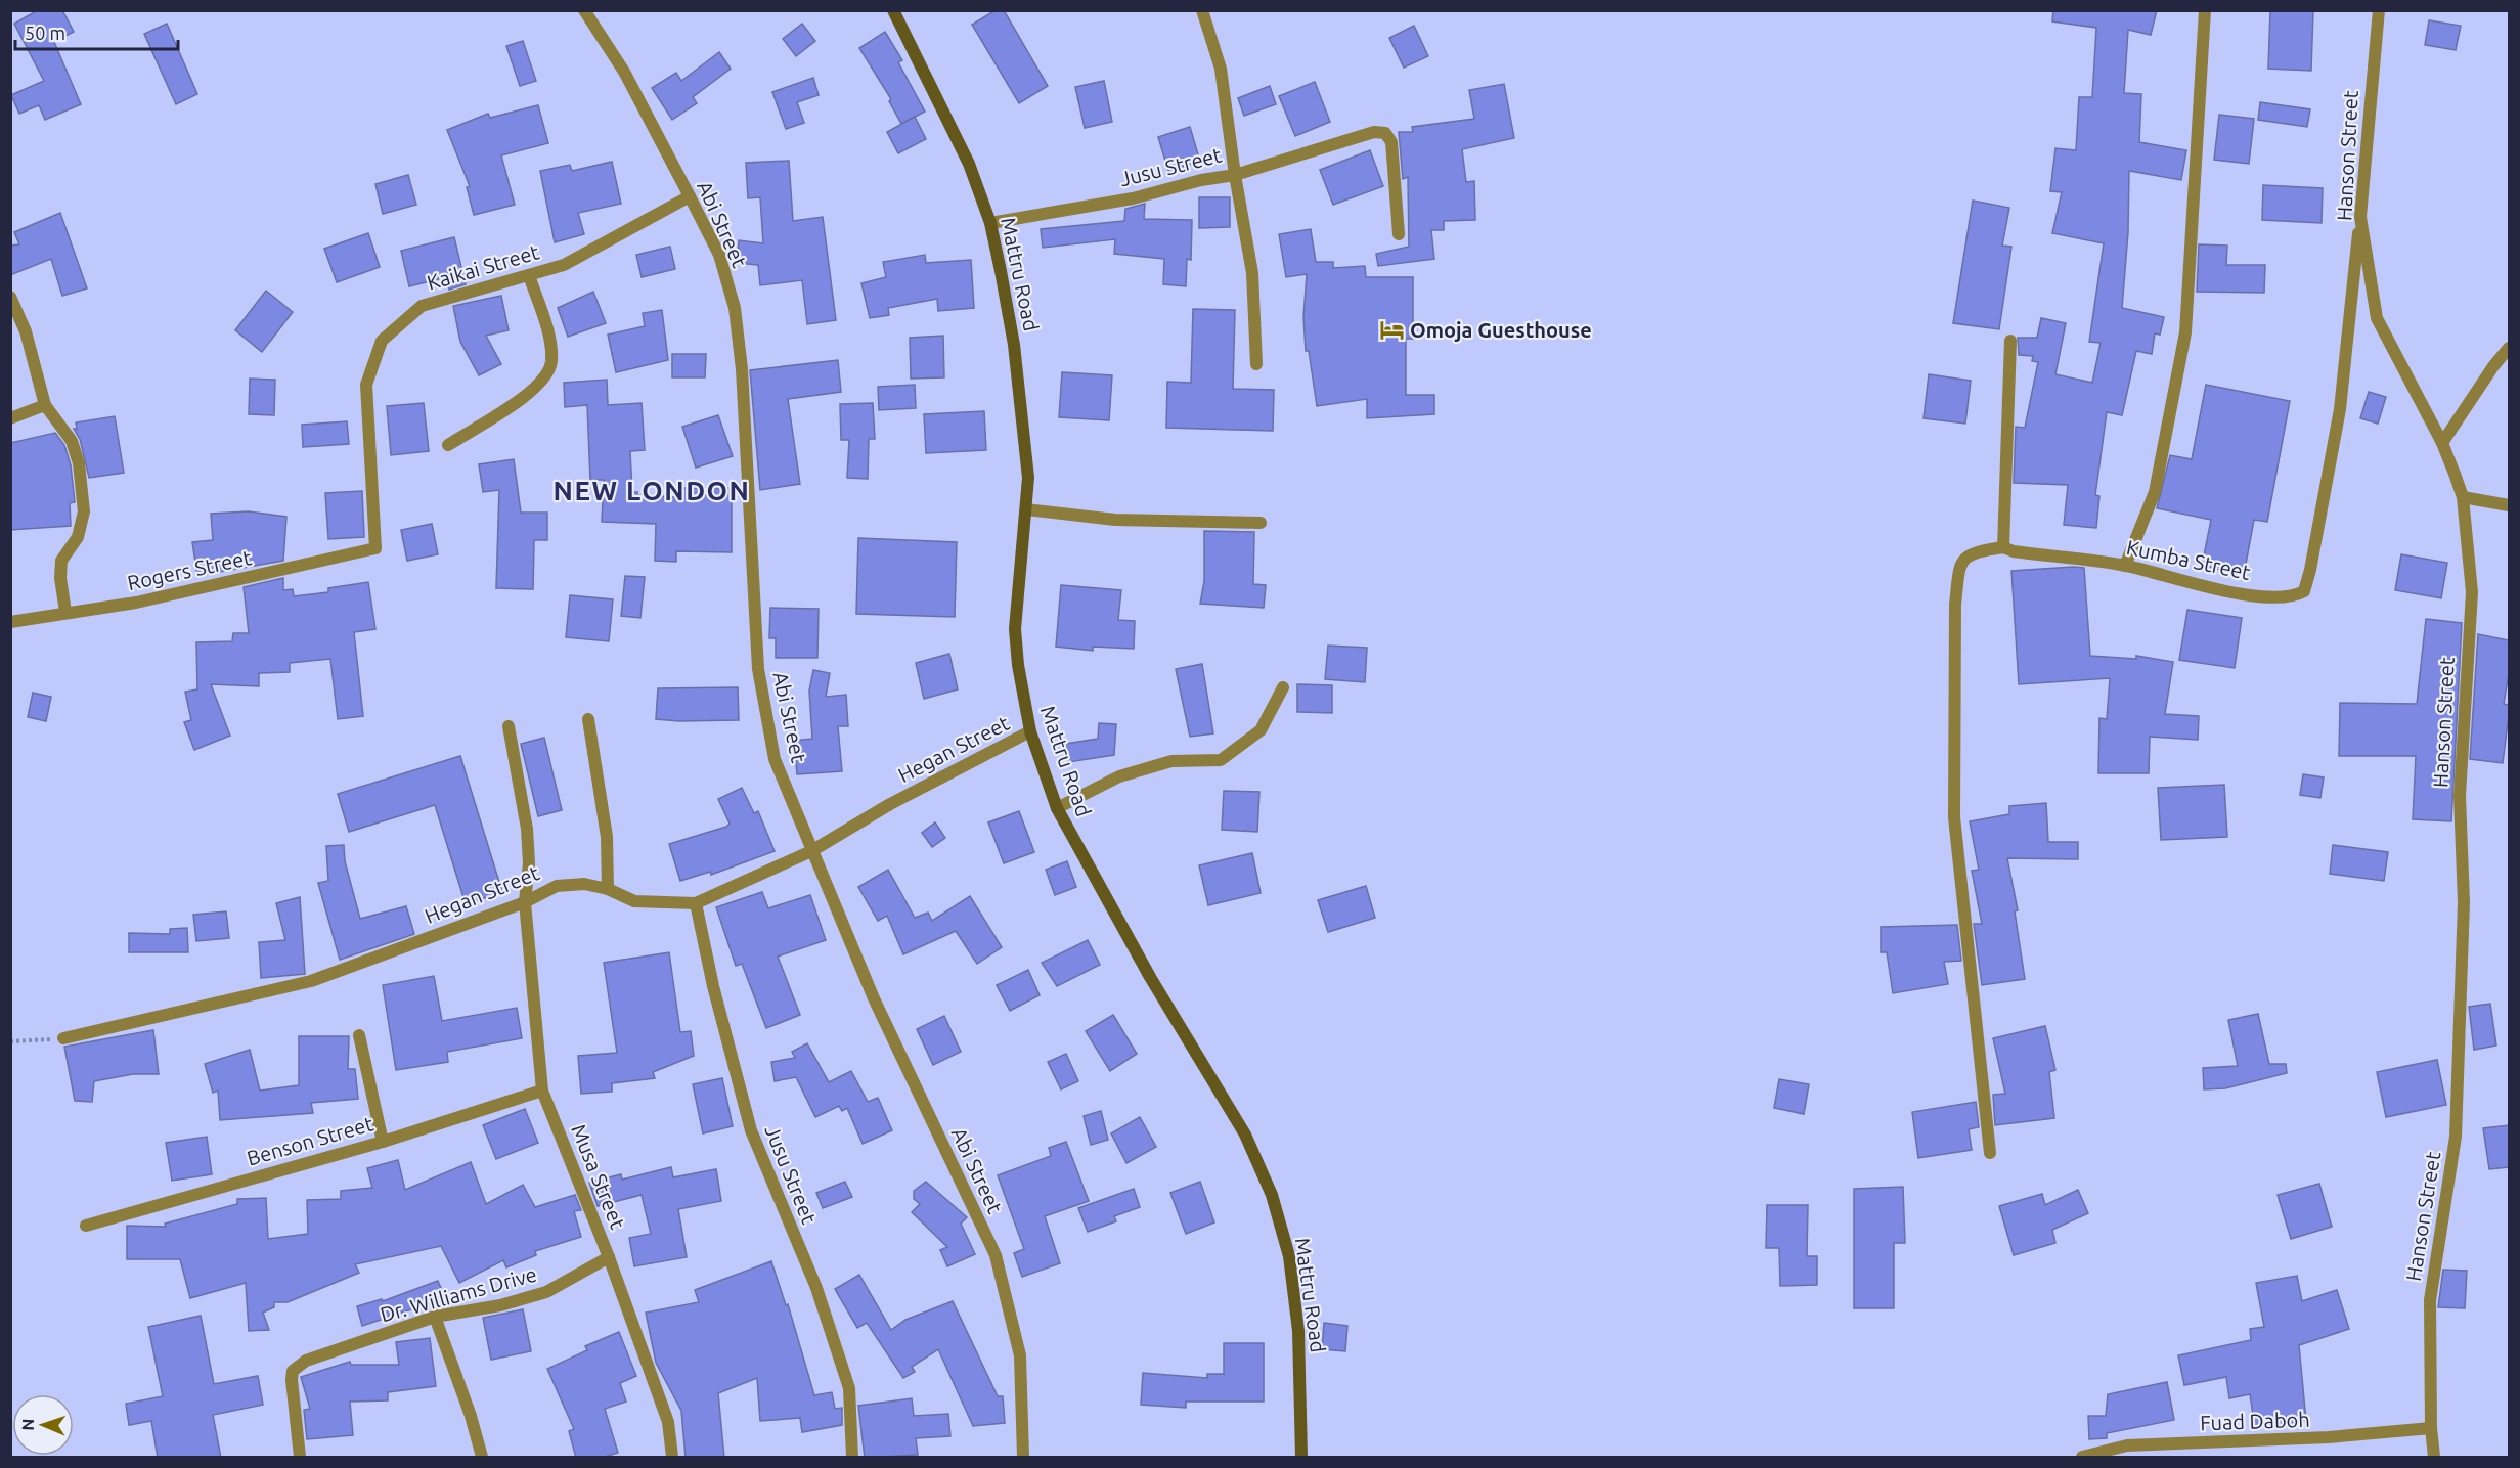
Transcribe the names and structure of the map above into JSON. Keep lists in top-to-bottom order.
{
  "streets": {
    "main road": ["Mattru Road"],
    "street": [
      "Hanson Street",
      "Jusu Street",
      "Abi Street",
      "Kaikai Street",
      "Kumba Street",
      "Rogers Street",
      "Hegan Street",
      "Benson Street",
      "Musa Street",
      "Dr. Williams Drive",
      "Fuad Daboh"
    ]
  },
  "crossings": [
    ["Hanson Street", "Kumba Street"],
    ["Hanson Street", "Fuad Daboh"],
    ["Jusu Street", "Mattru Road"],
    ["Jusu Street", "Hegan Street"],
    ["Abi Street", "Kaikai Street"],
    ["Abi Street", "Hegan Street"],
    ["Kaikai Street", "Rogers Street"],
    ["Mattru Road", "Hegan Street"],
    ["Hegan Street", "Musa Street"],
    ["Benson Street", "Musa Street"],
    ["Musa Street", "Dr. Williams Drive"]
  ],
  "districts": ["NEW LONDON"],
  "places": {
    "hotel": ["Omoja Guesthouse"]
  },
  "scale_bar": "50 m",
  "north": "left"
}
